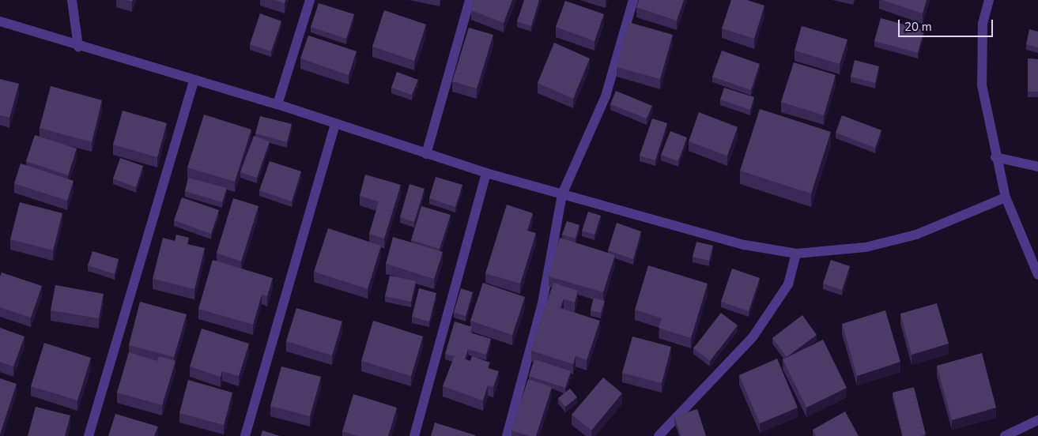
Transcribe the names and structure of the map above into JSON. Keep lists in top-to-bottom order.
{
  "scale_bar": "20 m"
}
